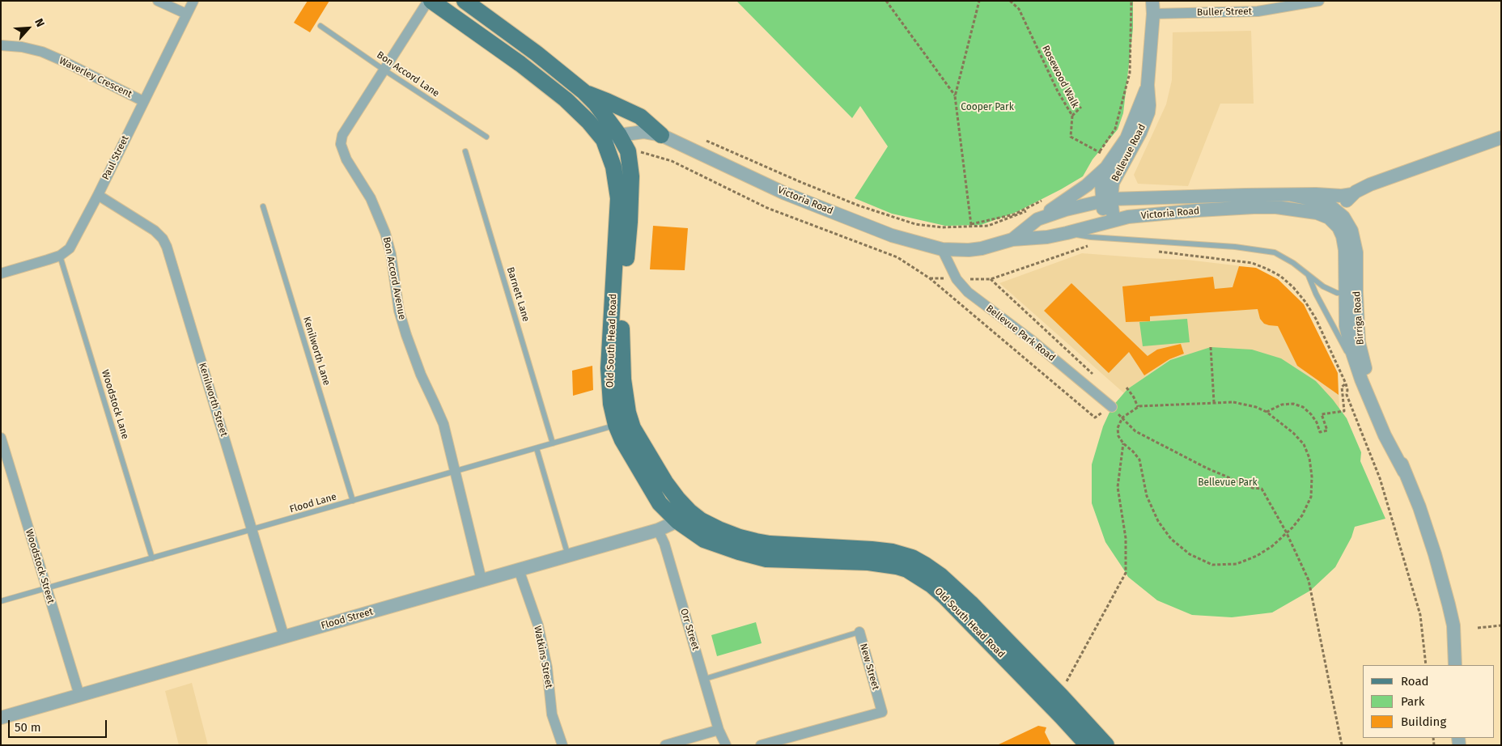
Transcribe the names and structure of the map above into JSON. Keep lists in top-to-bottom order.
{
  "streets": {
    "main road": ["Old South Head Road"],
    "street": [
      "Buller Street",
      "Waverley Crescent",
      "Bellevue Road",
      "Paul Street",
      "Victoria Road",
      "Bon Accord Avenue",
      "Birriga Road",
      "Bellevue Park Road",
      "Kenilworth Street",
      "Woodstock Street",
      "Flood Street",
      "Orr Street",
      "Watkins Street",
      "New Street"
    ],
    "lane": [
      "Bon Accord Lane",
      "Barnett Lane",
      "Kenilworth Lane",
      "Woodstock Lane",
      "Flood Lane"
    ],
    "path": ["Rosewood Walk"]
  },
  "crossings": [
    ["Buller Street", "Bellevue Road"],
    ["Bon Accord Lane", "Bon Accord Avenue"],
    ["Waverley Crescent", "Paul Street"],
    ["Bellevue Road", "Victoria Road"],
    ["Paul Street", "Kenilworth Street"],
    ["Paul Street", "Woodstock Lane"],
    ["Victoria Road", "Birriga Road"],
    ["Victoria Road", "Bellevue Park Road"],
    ["Victoria Road", "Old South Head Road"],
    ["Bon Accord Avenue", "Flood Lane"],
    ["Bon Accord Avenue", "Flood Street"],
    ["Barnett Lane", "Flood Lane"],
    ["Old South Head Road", "Flood Lane"],
    ["Old South Head Road", "Flood Street"],
    ["Kenilworth Lane", "Flood Lane"],
    ["Kenilworth Street", "Flood Lane"],
    ["Kenilworth Street", "Flood Street"],
    ["Woodstock Lane", "Flood Lane"],
    ["Flood Lane", "Woodstock Street"],
    ["Woodstock Street", "Flood Street"],
    ["Flood Street", "Orr Street"],
    ["Flood Street", "Watkins Street"],
    ["Orr Street", "New Street"]
  ],
  "parks": ["Cooper Park", "Bellevue Park"],
  "legend": ["Road", "Park", "Building"],
  "scale_bar": "50 m",
  "north": "top right"
}
